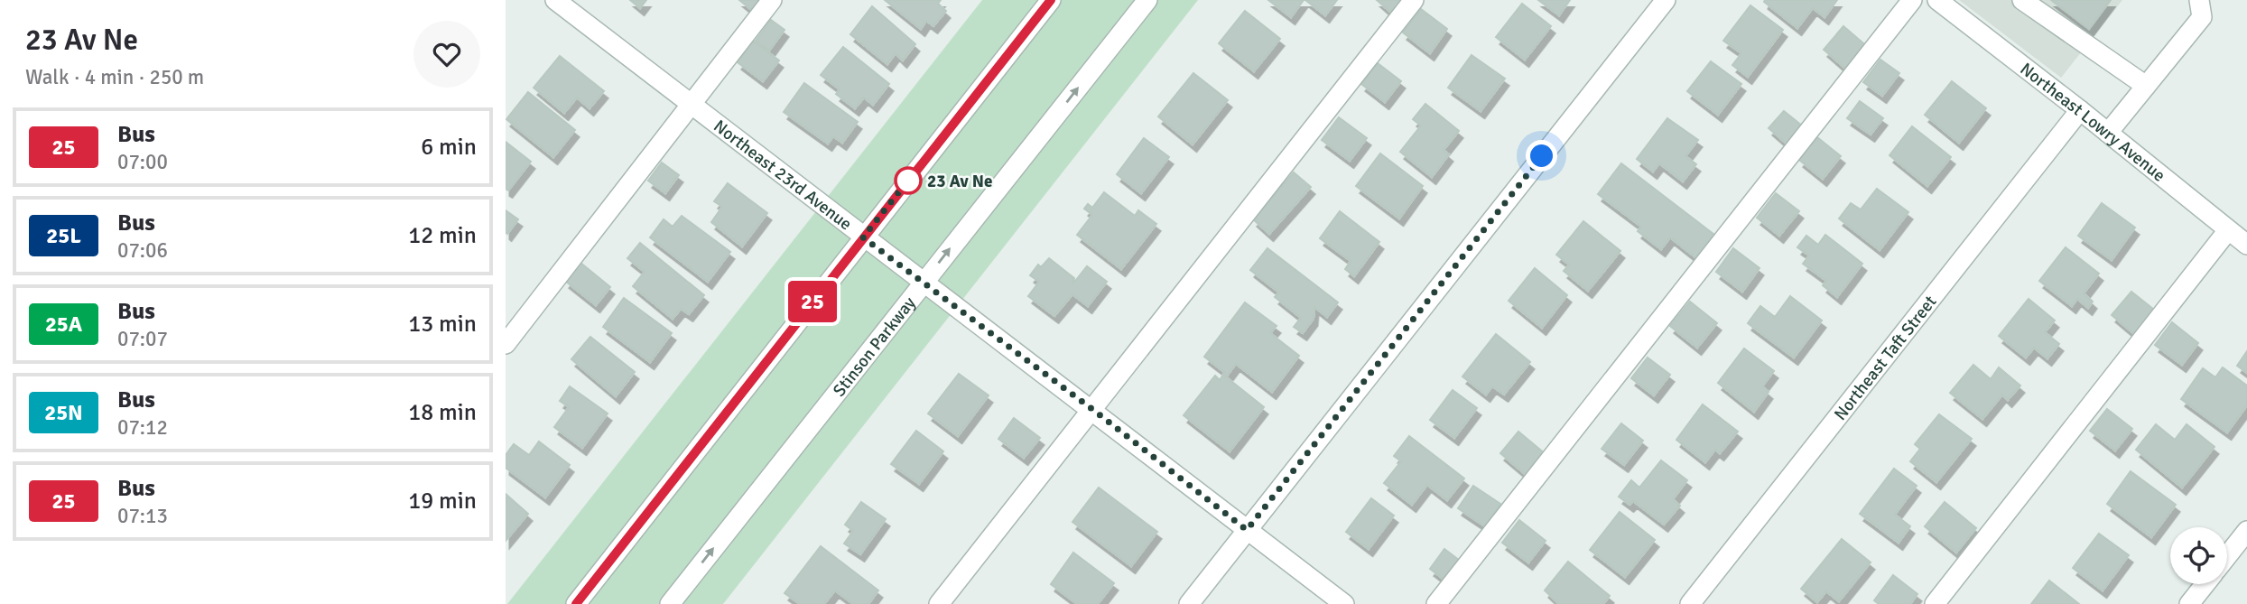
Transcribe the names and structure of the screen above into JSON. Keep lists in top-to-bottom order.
{
  "streets": {
    "street": [
      "Northeast Lowry Avenue",
      "Northeast 23rd Avenue",
      "Stinson Parkway",
      "Northeast Taft Street"
    ]
  },
  "crossings": [
    ["Northeast Lowry Avenue", "Northeast Taft Street"],
    ["Northeast 23rd Avenue", "Stinson Parkway"]
  ],
  "places": ["23 Av Ne"],
  "lines": ["bus line 25"],
  "page": {
    "heading": ["23 Av Ne", "Walk · 4 min · 250 m"],
    "on_map": "25",
    "list": [
      {
        "mark": "25",
        "name": "Bus",
        "note": "07:00",
        "value": "6 min"
      },
      {
        "mark": "25L",
        "name": "Bus",
        "note": "07:06",
        "value": "12 min"
      },
      {
        "mark": "25A",
        "name": "Bus",
        "note": "07:07",
        "value": "13 min"
      },
      {
        "mark": "25N",
        "name": "Bus",
        "note": "07:12",
        "value": "18 min"
      },
      {
        "mark": "25",
        "name": "Bus",
        "note": "07:13",
        "value": "19 min"
      }
    ]
  }
}
